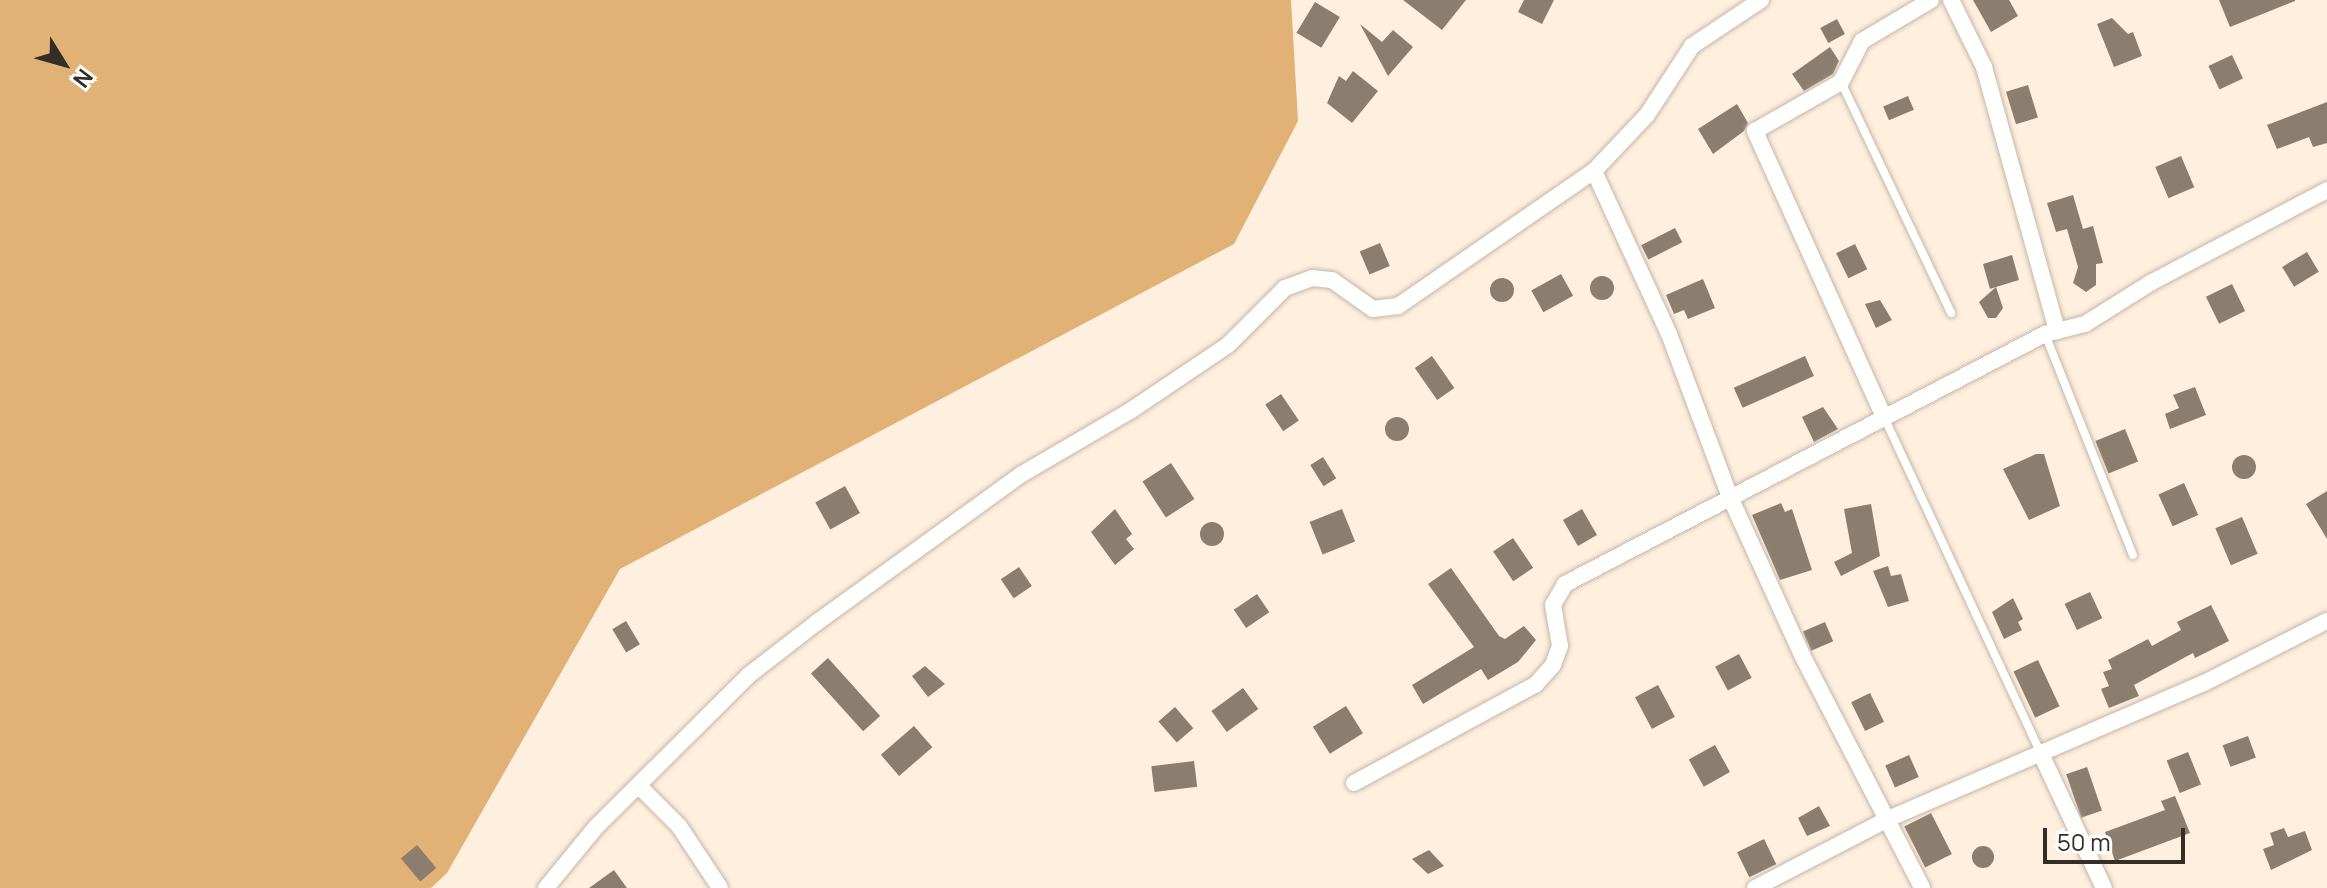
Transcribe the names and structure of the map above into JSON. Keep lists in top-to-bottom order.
{
  "scale_bar": "50 m",
  "north": "bottom right"
}
